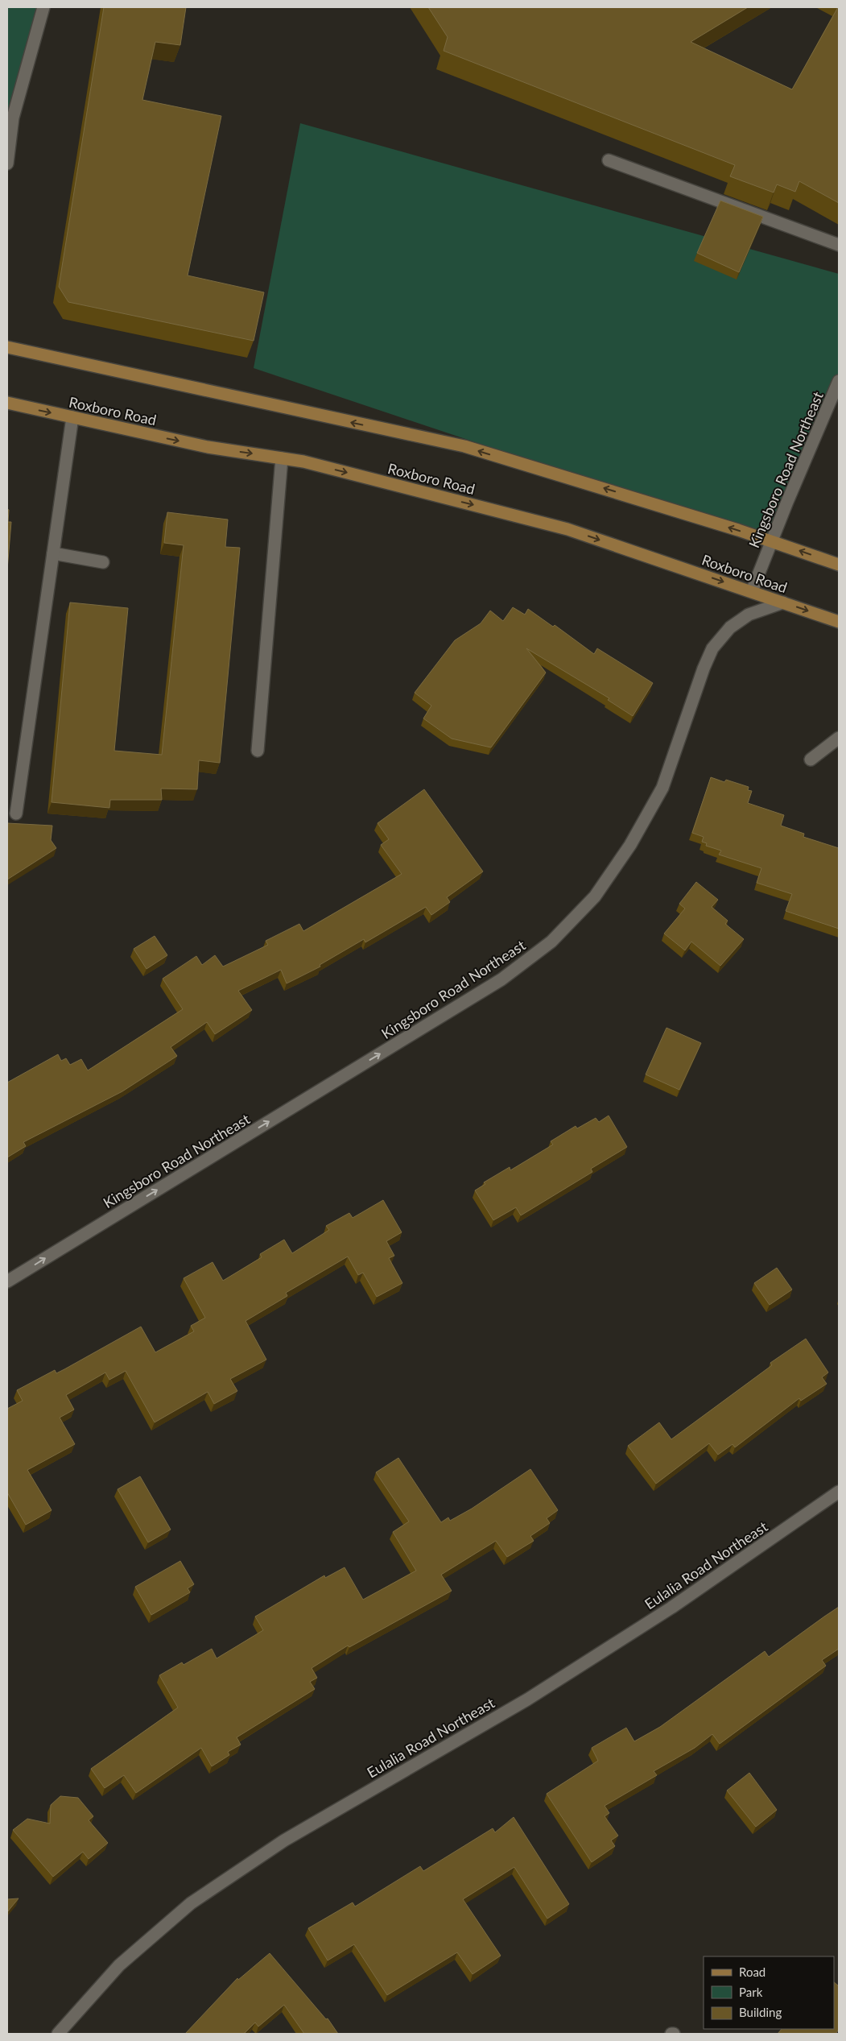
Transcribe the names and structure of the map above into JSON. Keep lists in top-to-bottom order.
{
  "streets": {
    "main road": ["Roxboro Road"],
    "street": ["Kingsboro Road Northeast", "Eulalia Road Northeast"]
  },
  "crossings": [
    ["Roxboro Road", "Kingsboro Road Northeast"]
  ],
  "one_way": ["Kingsboro Road Northeast"],
  "legend": ["Road", "Park", "Building"]
}
